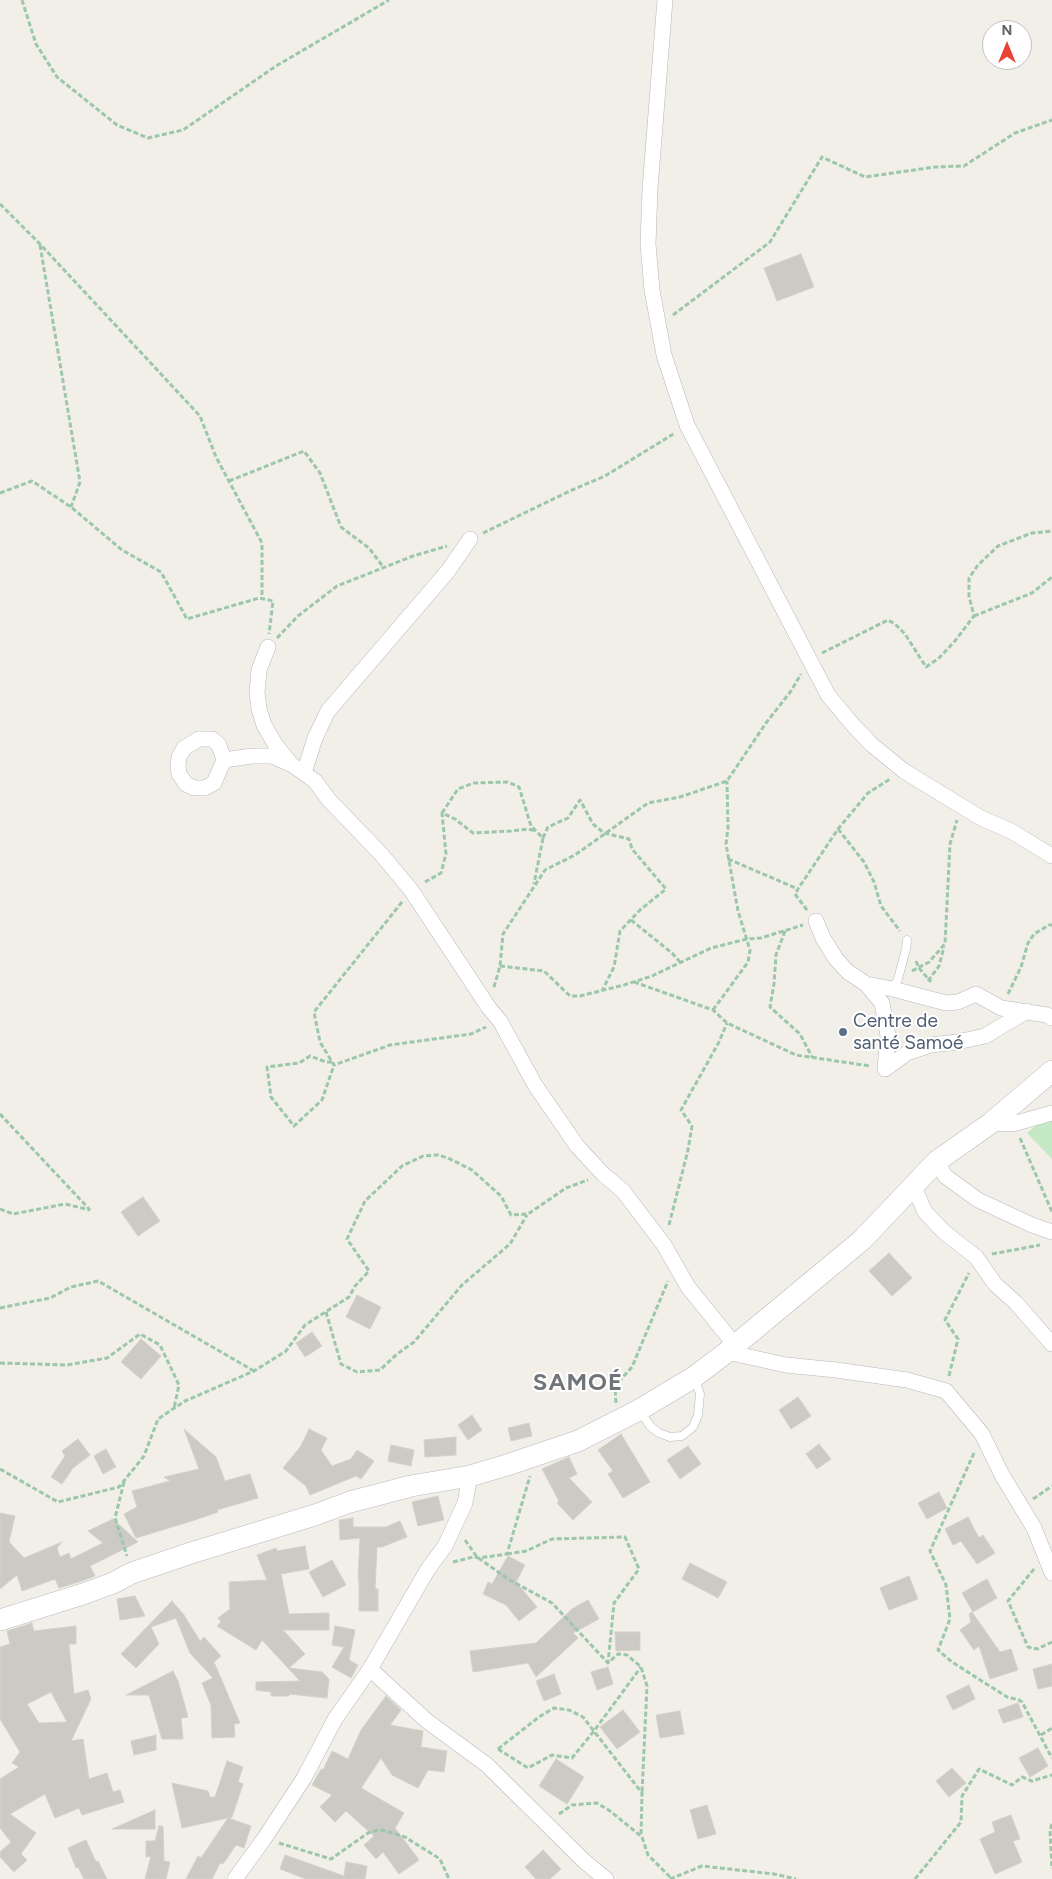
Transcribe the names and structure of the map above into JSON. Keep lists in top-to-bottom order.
{
  "districts": ["SAMOÉ"],
  "places": ["Centre de santé Samoé"],
  "north": "top"
}
